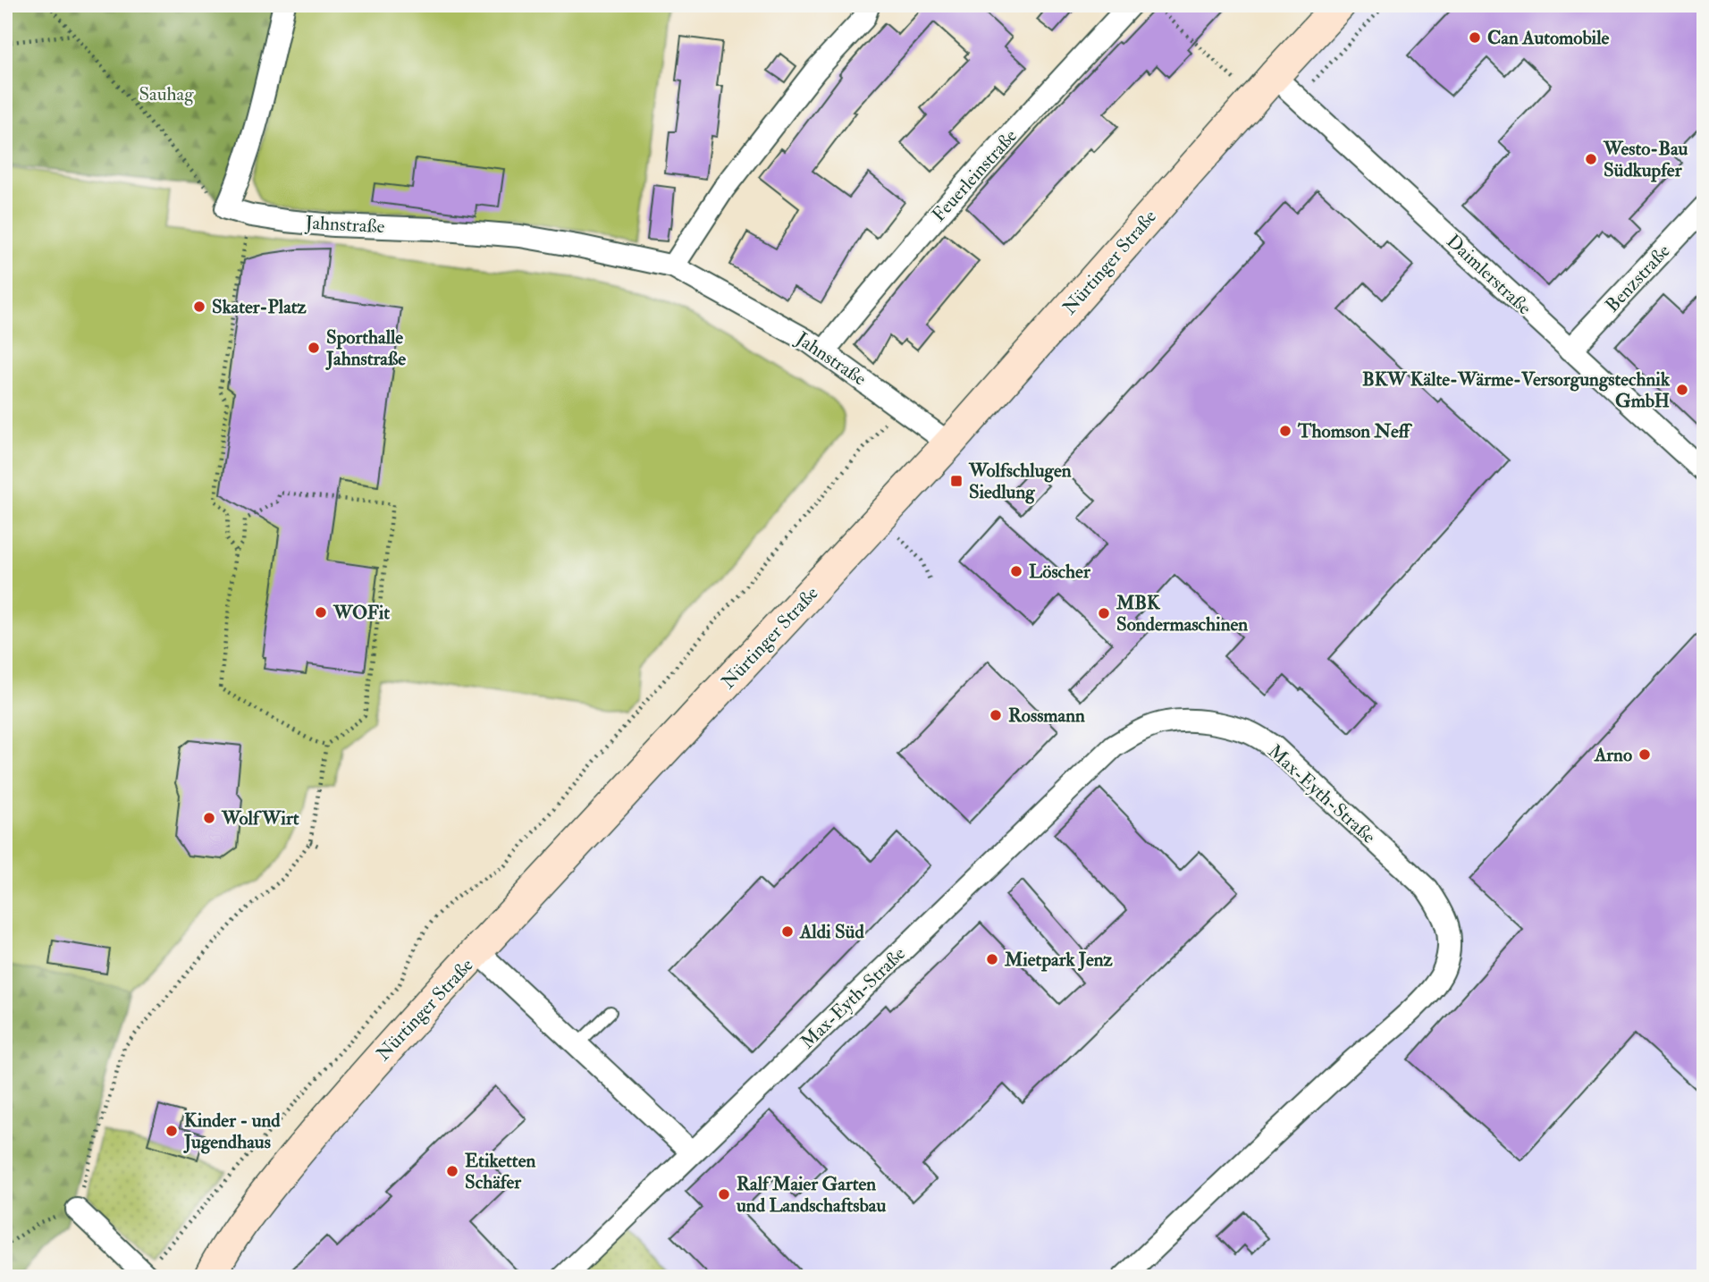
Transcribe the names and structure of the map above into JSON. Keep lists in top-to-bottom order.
{
  "streets": {
    "main road": ["Nürtinger Straße"],
    "street": [
      "Feuerleinstraße",
      "Jahnstraße",
      "Daimlerstraße",
      "Benzstraße",
      "Max-Eyth-Straße"
    ]
  },
  "crossings": [
    ["Feuerleinstraße", "Jahnstraße"],
    ["Jahnstraße", "Nürtinger Straße"],
    ["Nürtinger Straße", "Daimlerstraße"],
    ["Daimlerstraße", "Benzstraße"]
  ],
  "parks": ["Sauhag"],
  "places": {
    "other": [
      "Can Automobile",
      "Westo-Bau Südkupfer",
      "Skater-Platz",
      "Sporthalle Jahnstraße",
      "BKW Kälte-Wärme-Versorgungstechnik GmbH",
      "Thomson Neff",
      "Löscher",
      "WOFit",
      "MBK Sondermaschinen",
      "Rossmann",
      "Arno",
      "WolfWirt",
      "Aldi Süd",
      "Mietpark Jenz",
      "Kinder - und Jugendhaus",
      "Etiketten Schäfer",
      "Ralf Maier Garten und Landschaftsbau"
    ],
    "transit": ["Wolfschlugen Siedlung"]
  }
}
